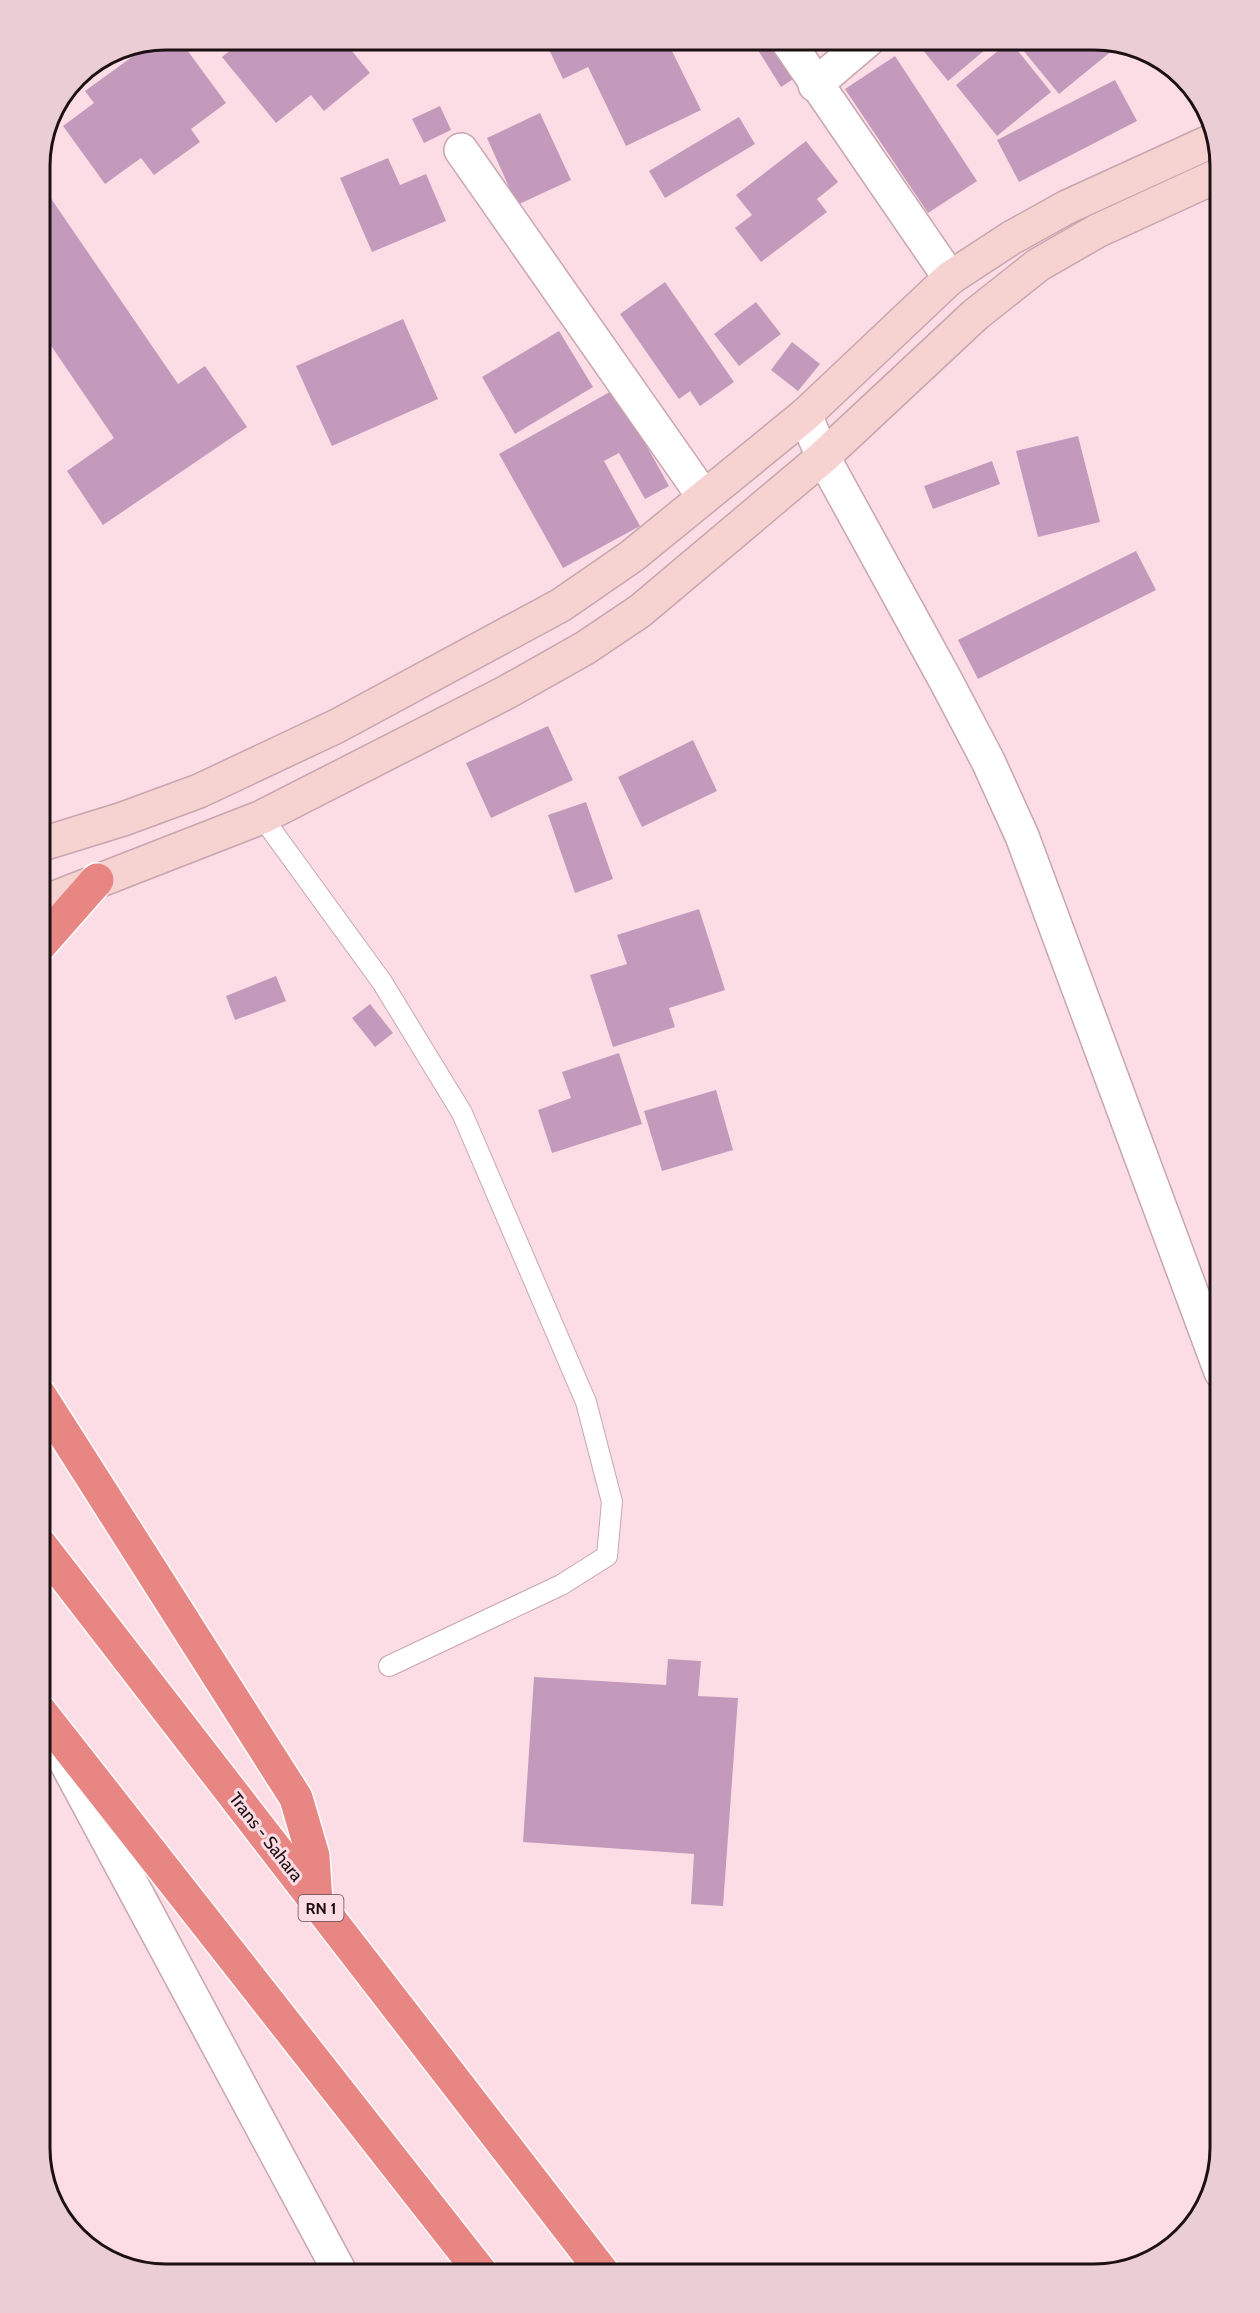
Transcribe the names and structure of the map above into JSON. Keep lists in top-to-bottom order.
{
  "streets": {
    "highway": ["Trans - Sahara", "RN 1"]
  }
}
